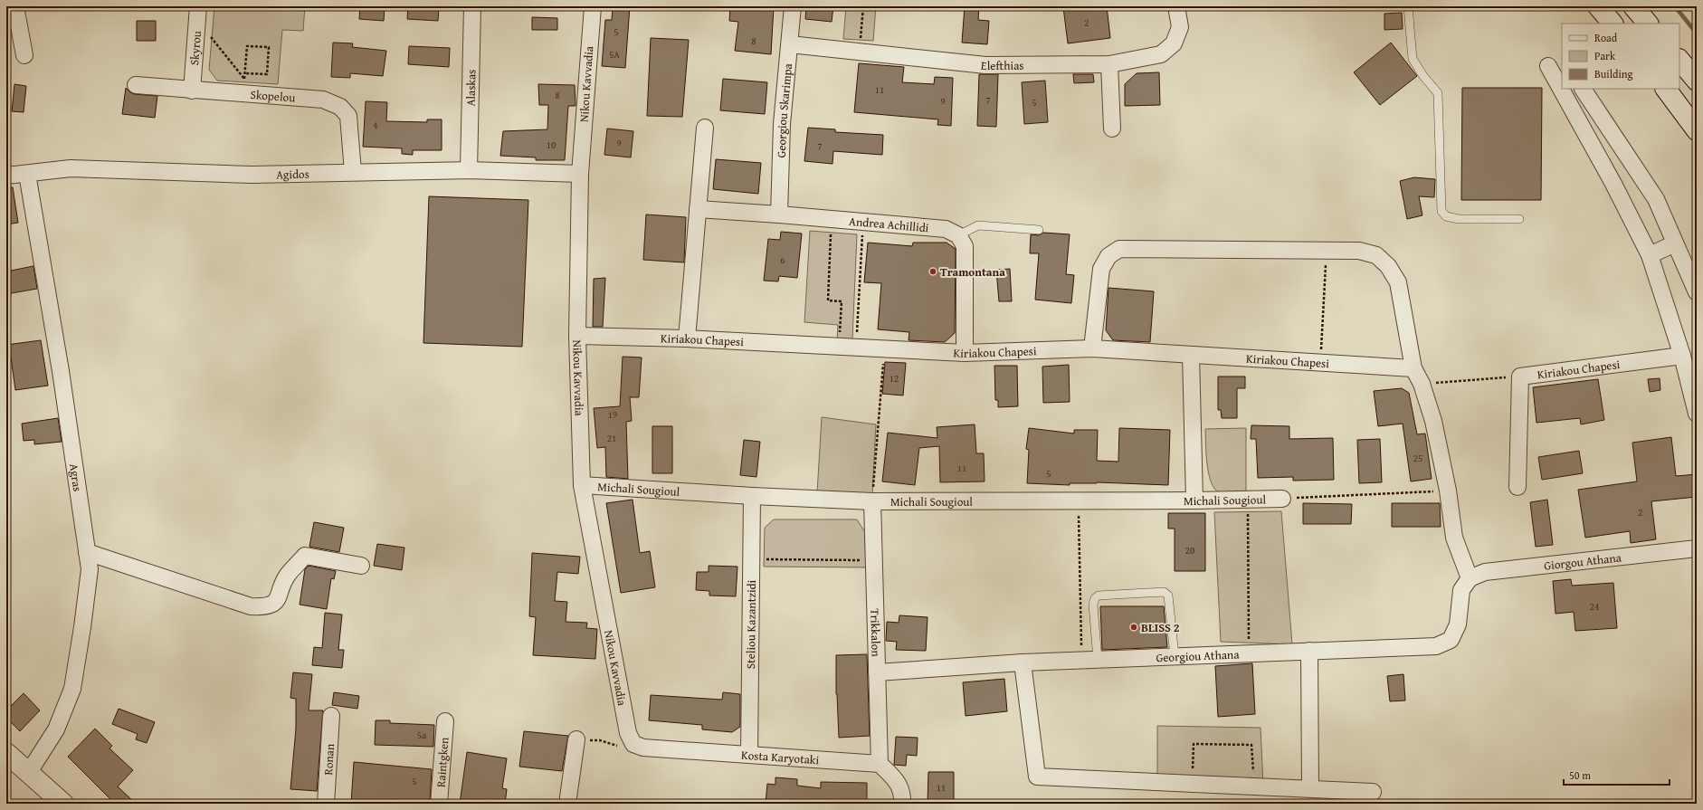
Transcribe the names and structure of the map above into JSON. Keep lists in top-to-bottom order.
{
  "streets": {
    "street": [
      "Skyrou",
      "Elefthias",
      "Nikou Kavvadia",
      "Alaskas",
      "Skopelou",
      "Georgiou Skarimpa",
      "Agidos",
      "Andrea Achillidi",
      "Kiriakou Chapesi",
      "Agras",
      "Michali Sougioul",
      "Giorgou Athana",
      "Steliou Kazantzidi",
      "Trikkalon",
      "Georgiou Athana",
      "Kosta Karyotaki",
      "Ronan",
      "Raintgken"
    ]
  },
  "crossings": [
    ["Skyrou", "Skopelou"],
    ["Elefthias", "Georgiou Skarimpa"],
    ["Nikou Kavvadia", "Agidos"],
    ["Nikou Kavvadia", "Kiriakou Chapesi"],
    ["Nikou Kavvadia", "Michali Sougioul"],
    ["Nikou Kavvadia", "Kosta Karyotaki"],
    ["Alaskas", "Agidos"],
    ["Skopelou", "Agidos"],
    ["Georgiou Skarimpa", "Andrea Achillidi"],
    ["Agidos", "Agras"],
    ["Michali Sougioul", "Steliou Kazantzidi"],
    ["Michali Sougioul", "Trikkalon"],
    ["Giorgou Athana", "Georgiou Athana"],
    ["Steliou Kazantzidi", "Kosta Karyotaki"],
    ["Trikkalon", "Georgiou Athana"],
    ["Trikkalon", "Kosta Karyotaki"]
  ],
  "places": ["Tramontana", "BLISS 2"],
  "house_numbers": [
    "2",
    "5",
    "8",
    "5A",
    "11",
    "8",
    "7",
    "9",
    "5",
    "4",
    "9",
    "10",
    "7",
    "6",
    "12",
    "19",
    "21",
    "25",
    "11",
    "5",
    "2",
    "20",
    "24",
    "5a",
    "5",
    "11"
  ],
  "legend": ["Road", "Park", "Building"],
  "scale_bar": "50 m"
}
